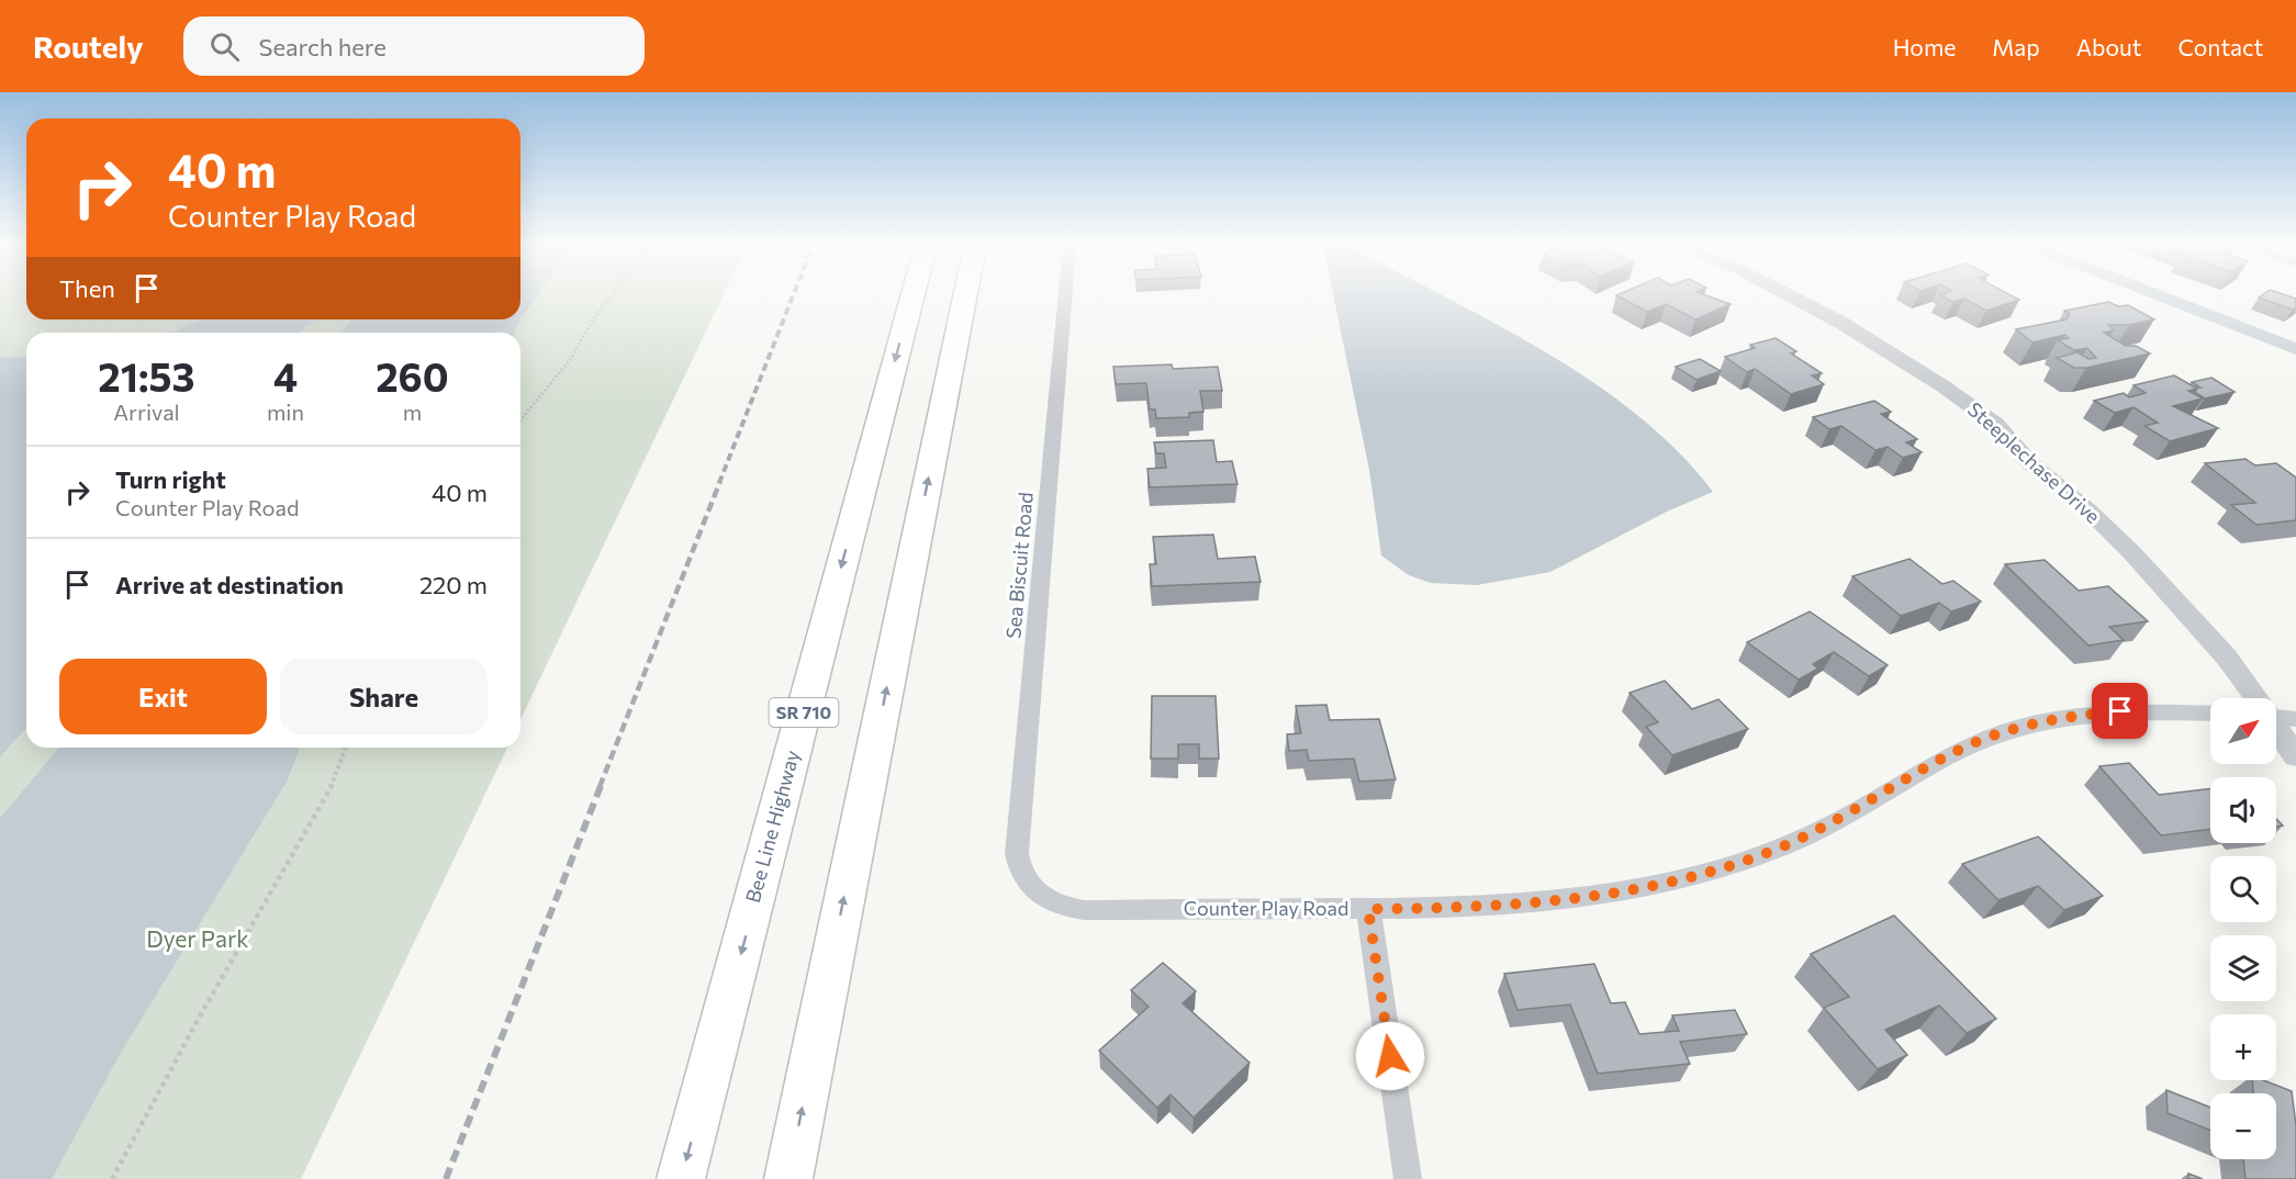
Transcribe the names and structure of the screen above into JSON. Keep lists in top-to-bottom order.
{
  "streets": {
    "highway": ["SR 710", "Bee Line Highway"],
    "street": ["Steeplechase Drive", "Sea Biscuit Road", "Counter Play Road"]
  },
  "crossings": [
    ["Sea Biscuit Road", "Counter Play Road"]
  ],
  "parks": ["Dyer Park"],
  "north": "top right",
  "page": {
    "header": "Routely",
    "search": "Search here",
    "nav": [
      "Home",
      "Map",
      "About",
      "Contact"
    ],
    "turn": ["40 m", "Counter Play Road"],
    "then": "Then",
    "eta": [
      "21:53",
      "Arrival",
      "4",
      "min",
      "260",
      "m"
    ],
    "list": [
      {
        "name": "Turn right",
        "note": "Counter Play Road",
        "value": "40 m"
      },
      {
        "name": "Arrive at destination",
        "value": "220 m"
      }
    ],
    "buttons": ["Exit", "Share"],
    "map_buttons": ["+", "−"]
  }
}
